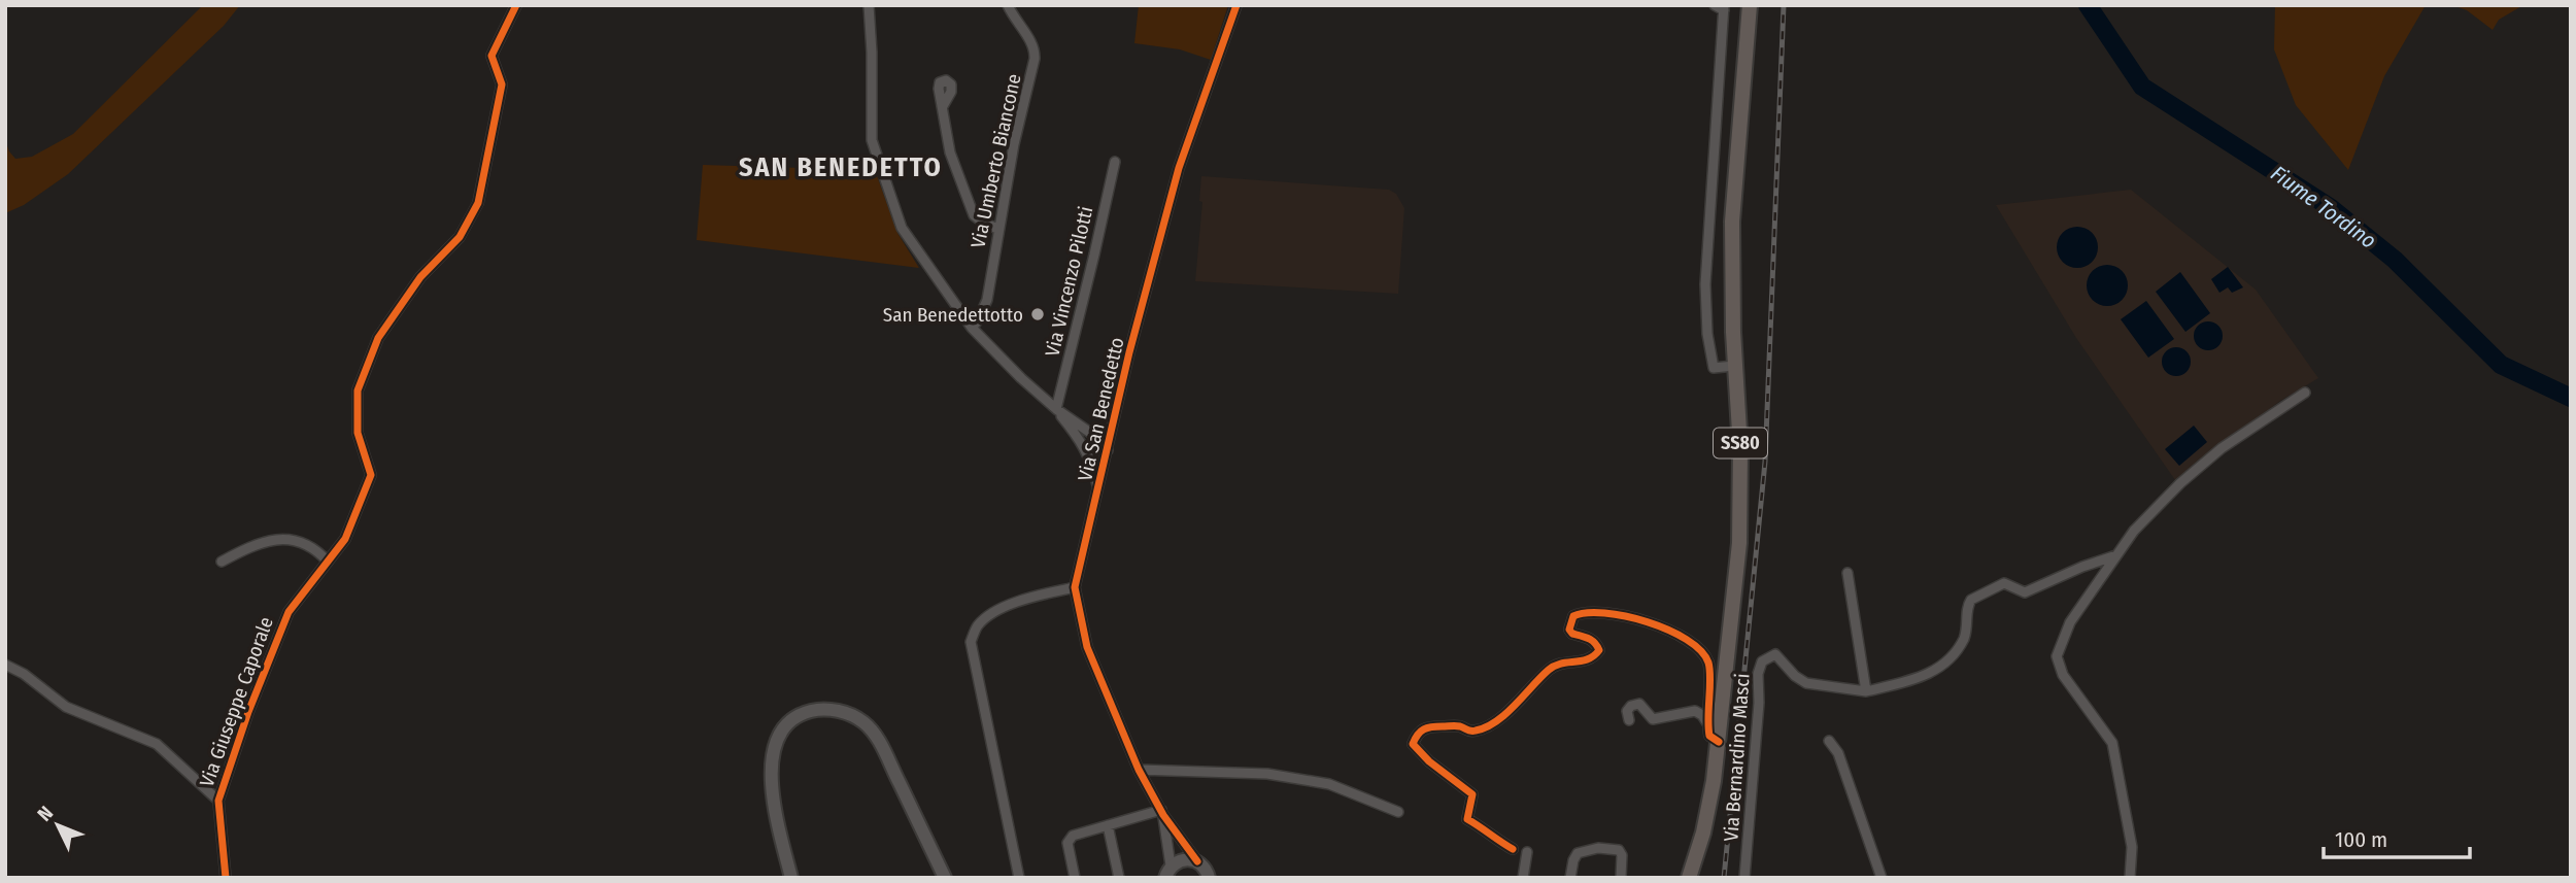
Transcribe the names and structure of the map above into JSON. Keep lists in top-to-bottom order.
{
  "streets": {
    "main road": ["SS80"],
    "street": [
      "Via Umberto Biancone",
      "Via Vincenzo Pilotti",
      "Via San Benedetto",
      "Via Giuseppe Caporale",
      "Via Bernardino Masci"
    ]
  },
  "districts": ["SAN BENEDETTO"],
  "water": ["Fiume Tordino"],
  "places": ["San Benedettotto"],
  "scale_bar": "100 m",
  "north": "top left"
}
